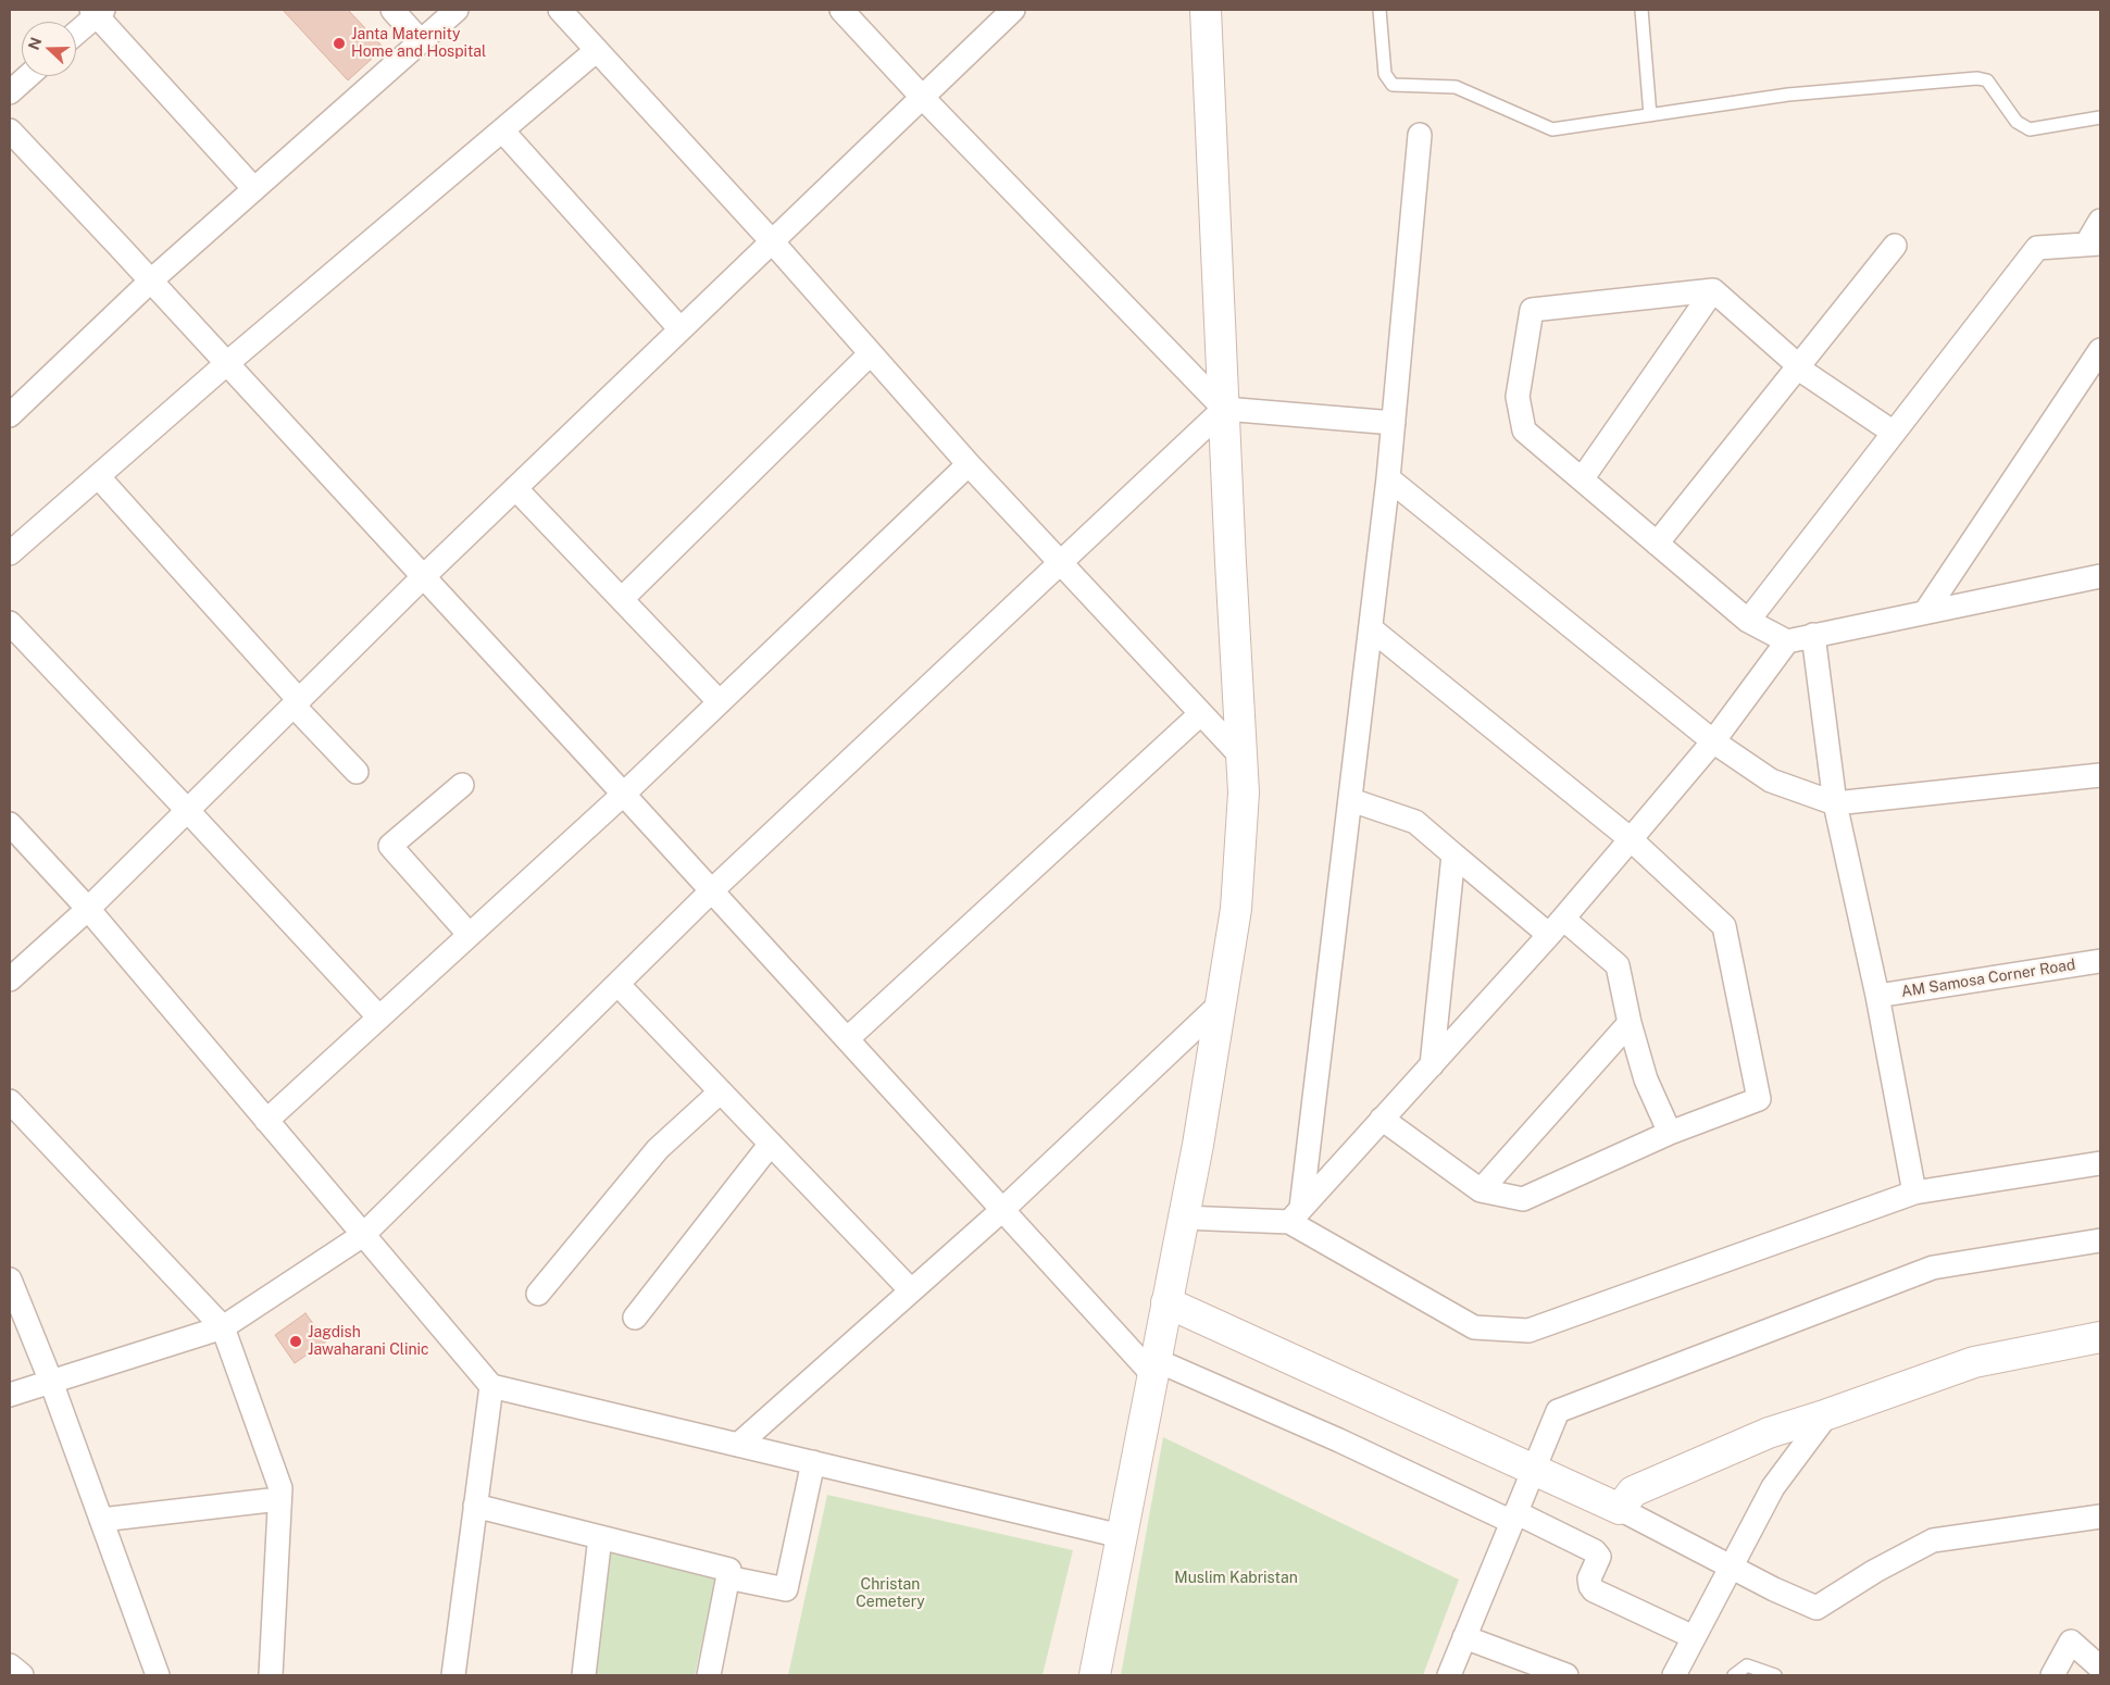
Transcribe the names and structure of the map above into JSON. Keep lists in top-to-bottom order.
{
  "streets": {
    "street": ["AM Samosa Corner Road"]
  },
  "parks": ["Muslim Kabristan", "Christan Cemetery"],
  "places": ["Janta Maternity Home and Hospital", "Jagdish Jawaharani Clinic"],
  "north": "left"
}
